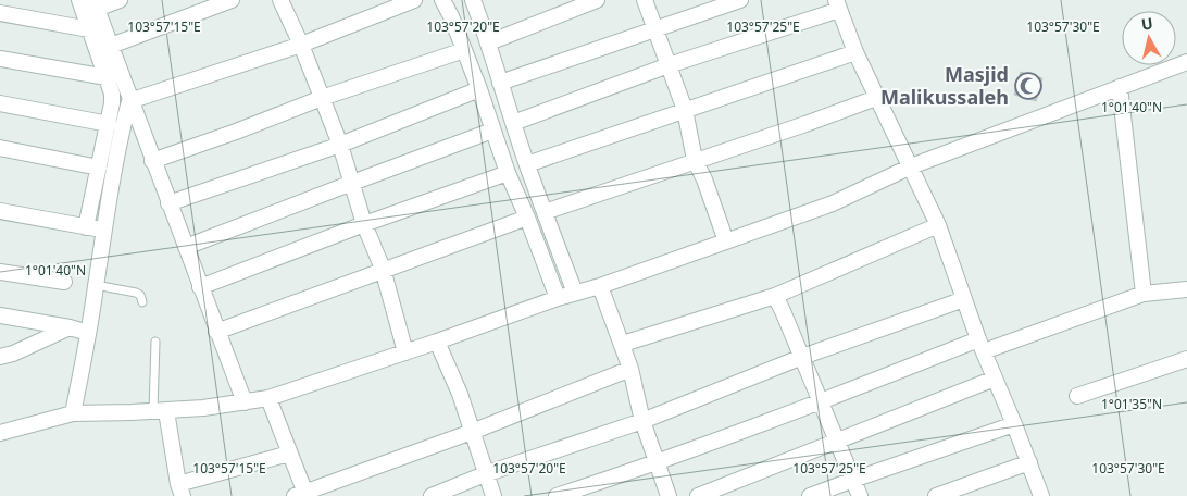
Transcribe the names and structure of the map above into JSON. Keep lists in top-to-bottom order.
{
  "places": {
    "mosque": ["Masjid Malikussaleh"]
  },
  "north": "top",
  "coordinates": [
    "103°57'15\"E",
    "103°57'20\"E",
    "103°57'25\"E",
    "103°57'30\"E",
    "1°01'40\"N",
    "1°01'35\"N"
  ]
}
